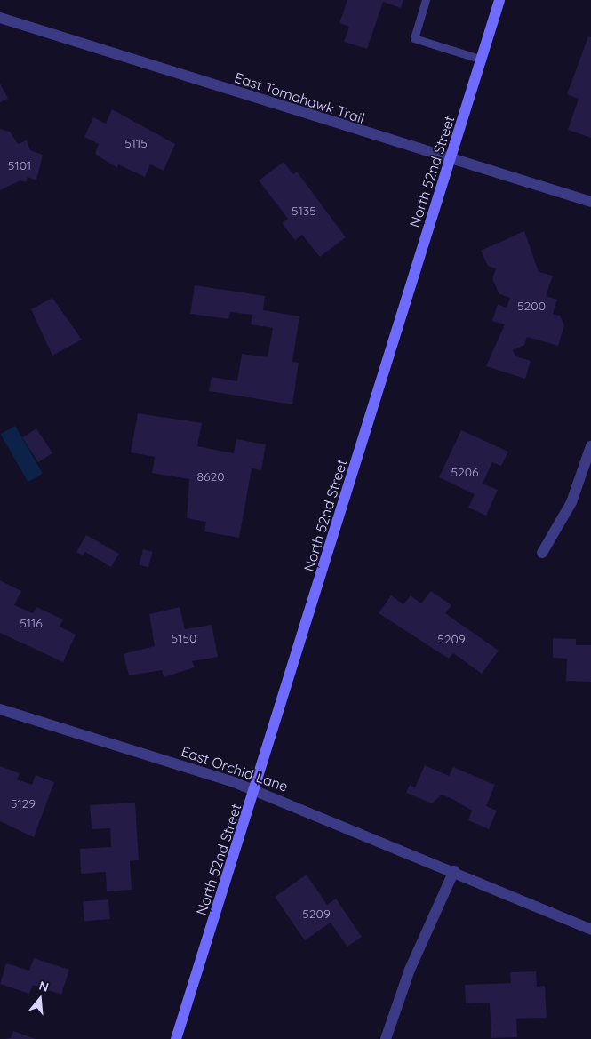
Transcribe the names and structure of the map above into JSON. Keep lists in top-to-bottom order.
{
  "streets": {
    "street": ["East Tomahawk Trail", "North 52nd Street", "East Orchid Lane"]
  },
  "crossings": [
    ["East Tomahawk Trail", "North 52nd Street"],
    ["North 52nd Street", "East Orchid Lane"]
  ],
  "house_numbers": [
    "5115",
    "5101",
    "5135",
    "5200",
    "5206",
    "8620",
    "5116",
    "5150",
    "5209",
    "5129",
    "5209"
  ],
  "north": "top"
}
